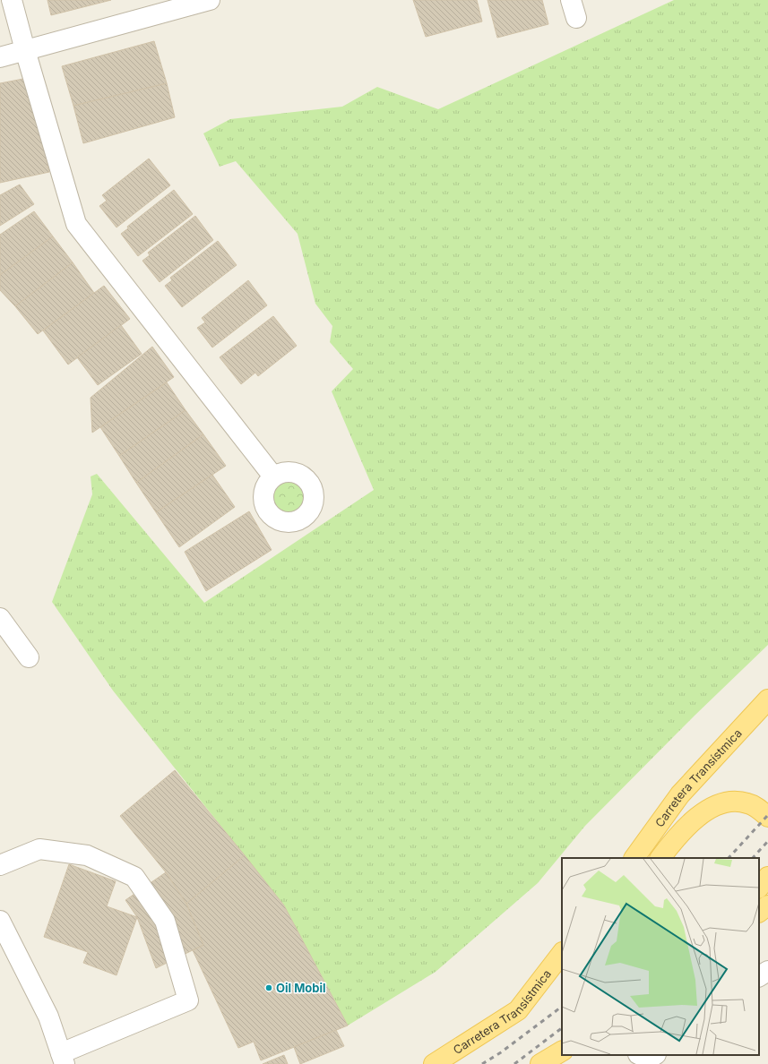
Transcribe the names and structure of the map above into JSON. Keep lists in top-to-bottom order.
{
  "streets": {
    "main road": ["Carretera Transístmica"]
  },
  "places": ["Oil Mobil"]
}
